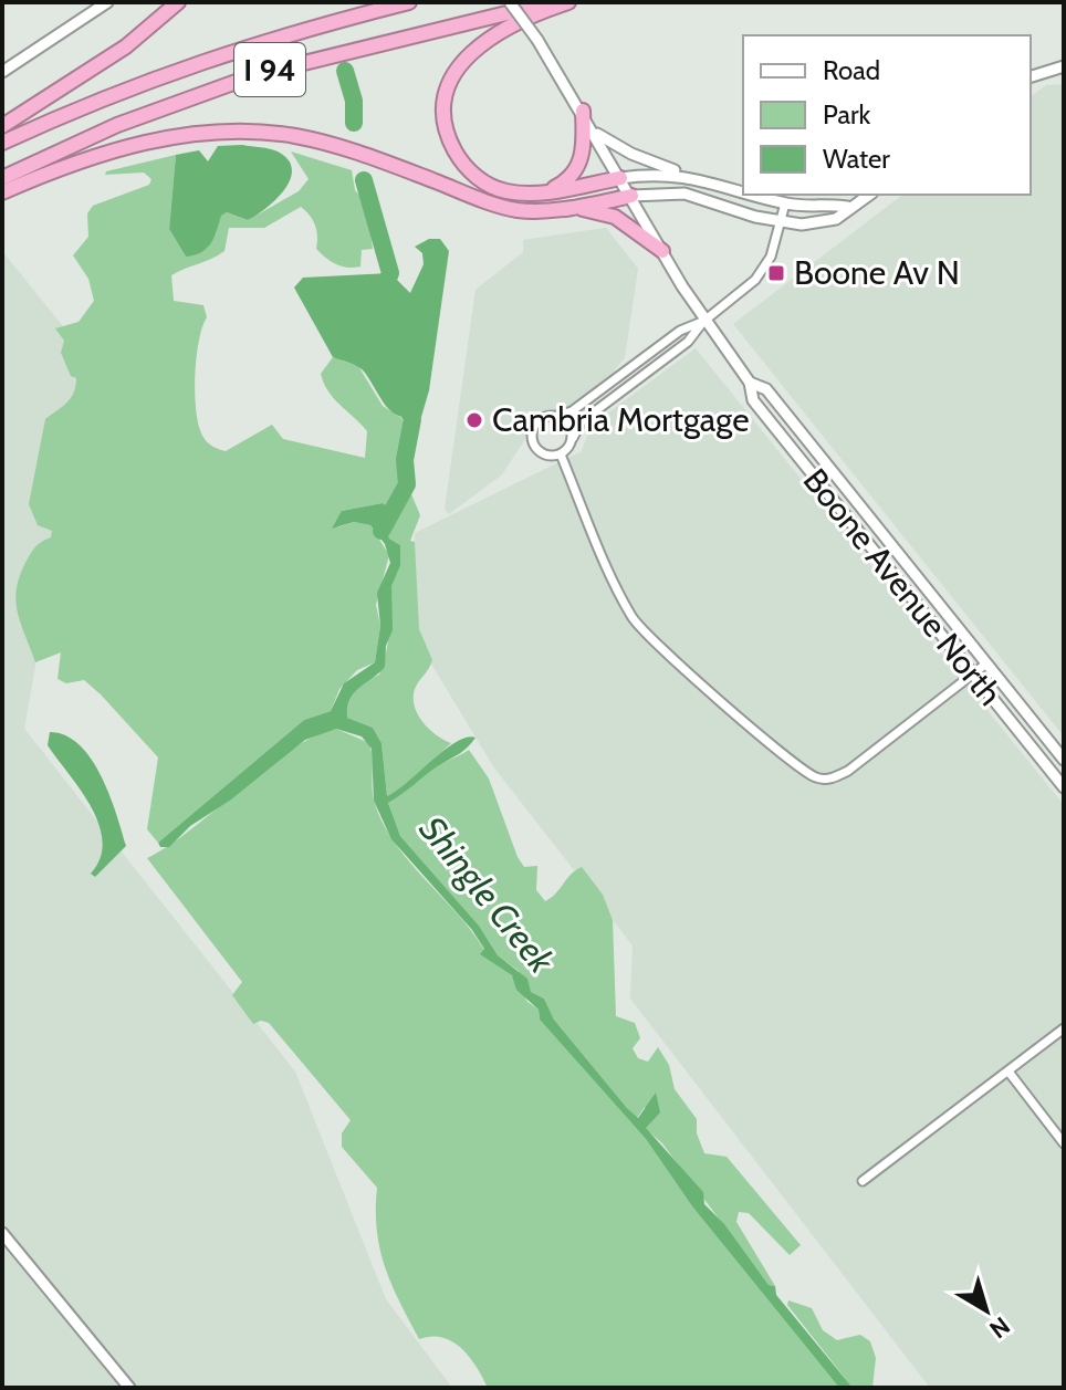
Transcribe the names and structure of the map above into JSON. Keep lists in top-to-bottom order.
{
  "streets": {
    "highway": ["I 94"],
    "street": ["Boone Avenue North"]
  },
  "water": ["Shingle Creek"],
  "places": {
    "transit": ["Boone Av N"],
    "other": ["Cambria Mortgage"]
  },
  "legend": ["Road", "Park", "Water"],
  "north": "bottom right"
}
